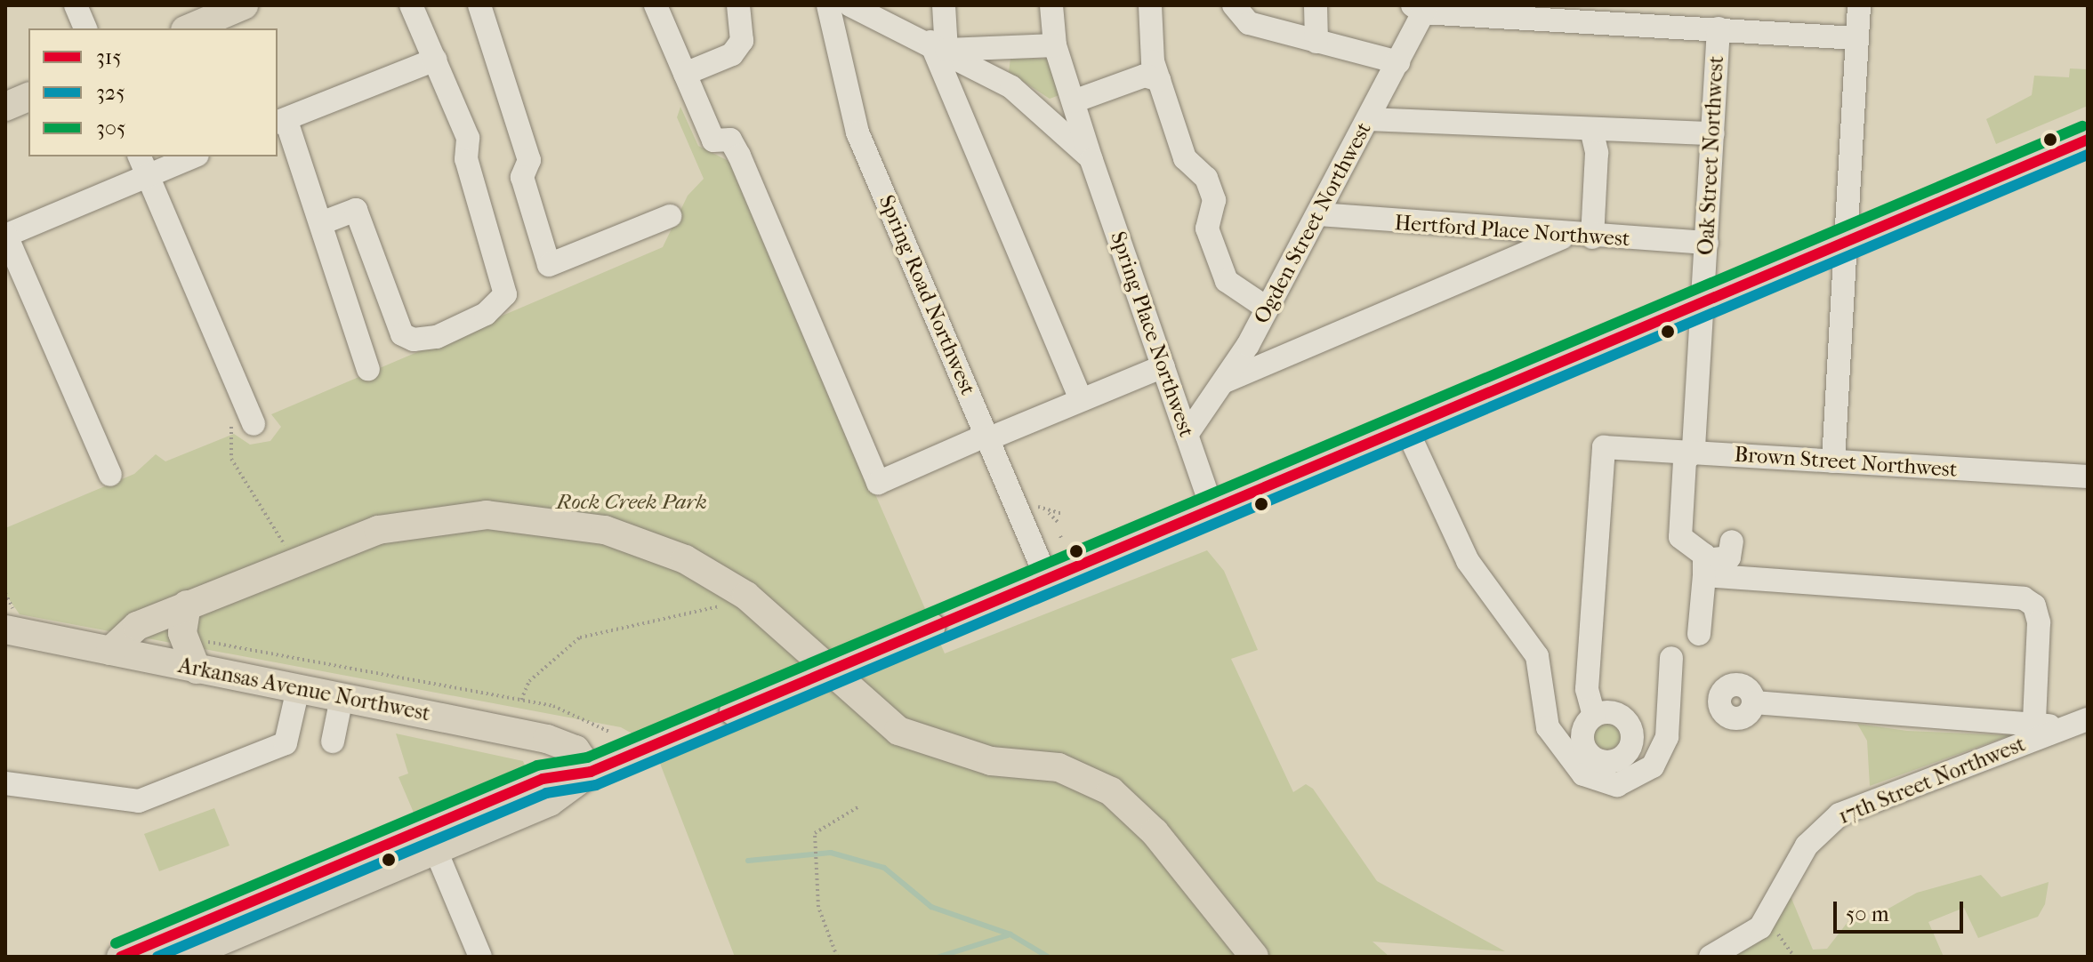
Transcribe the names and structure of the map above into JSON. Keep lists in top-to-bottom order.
{
  "streets": {
    "main road": ["Arkansas Avenue Northwest"],
    "street": [
      "Oak Street Northwest",
      "Ogden Street Northwest",
      "Hertford Place Northwest",
      "Spring Road Northwest",
      "Spring Place Northwest",
      "Brown Street Northwest",
      "17th Street Northwest"
    ]
  },
  "crossings": [
    ["Oak Street Northwest", "Hertford Place Northwest"],
    ["Oak Street Northwest", "Brown Street Northwest"],
    ["Ogden Street Northwest", "Hertford Place Northwest"],
    ["Ogden Street Northwest", "Spring Place Northwest"]
  ],
  "parks": ["Rock Creek Park"],
  "lines": ["transit line 305", "transit line 315", "transit line 325"],
  "legend": ["315", "325", "305"],
  "scale_bar": "50 m"
}
